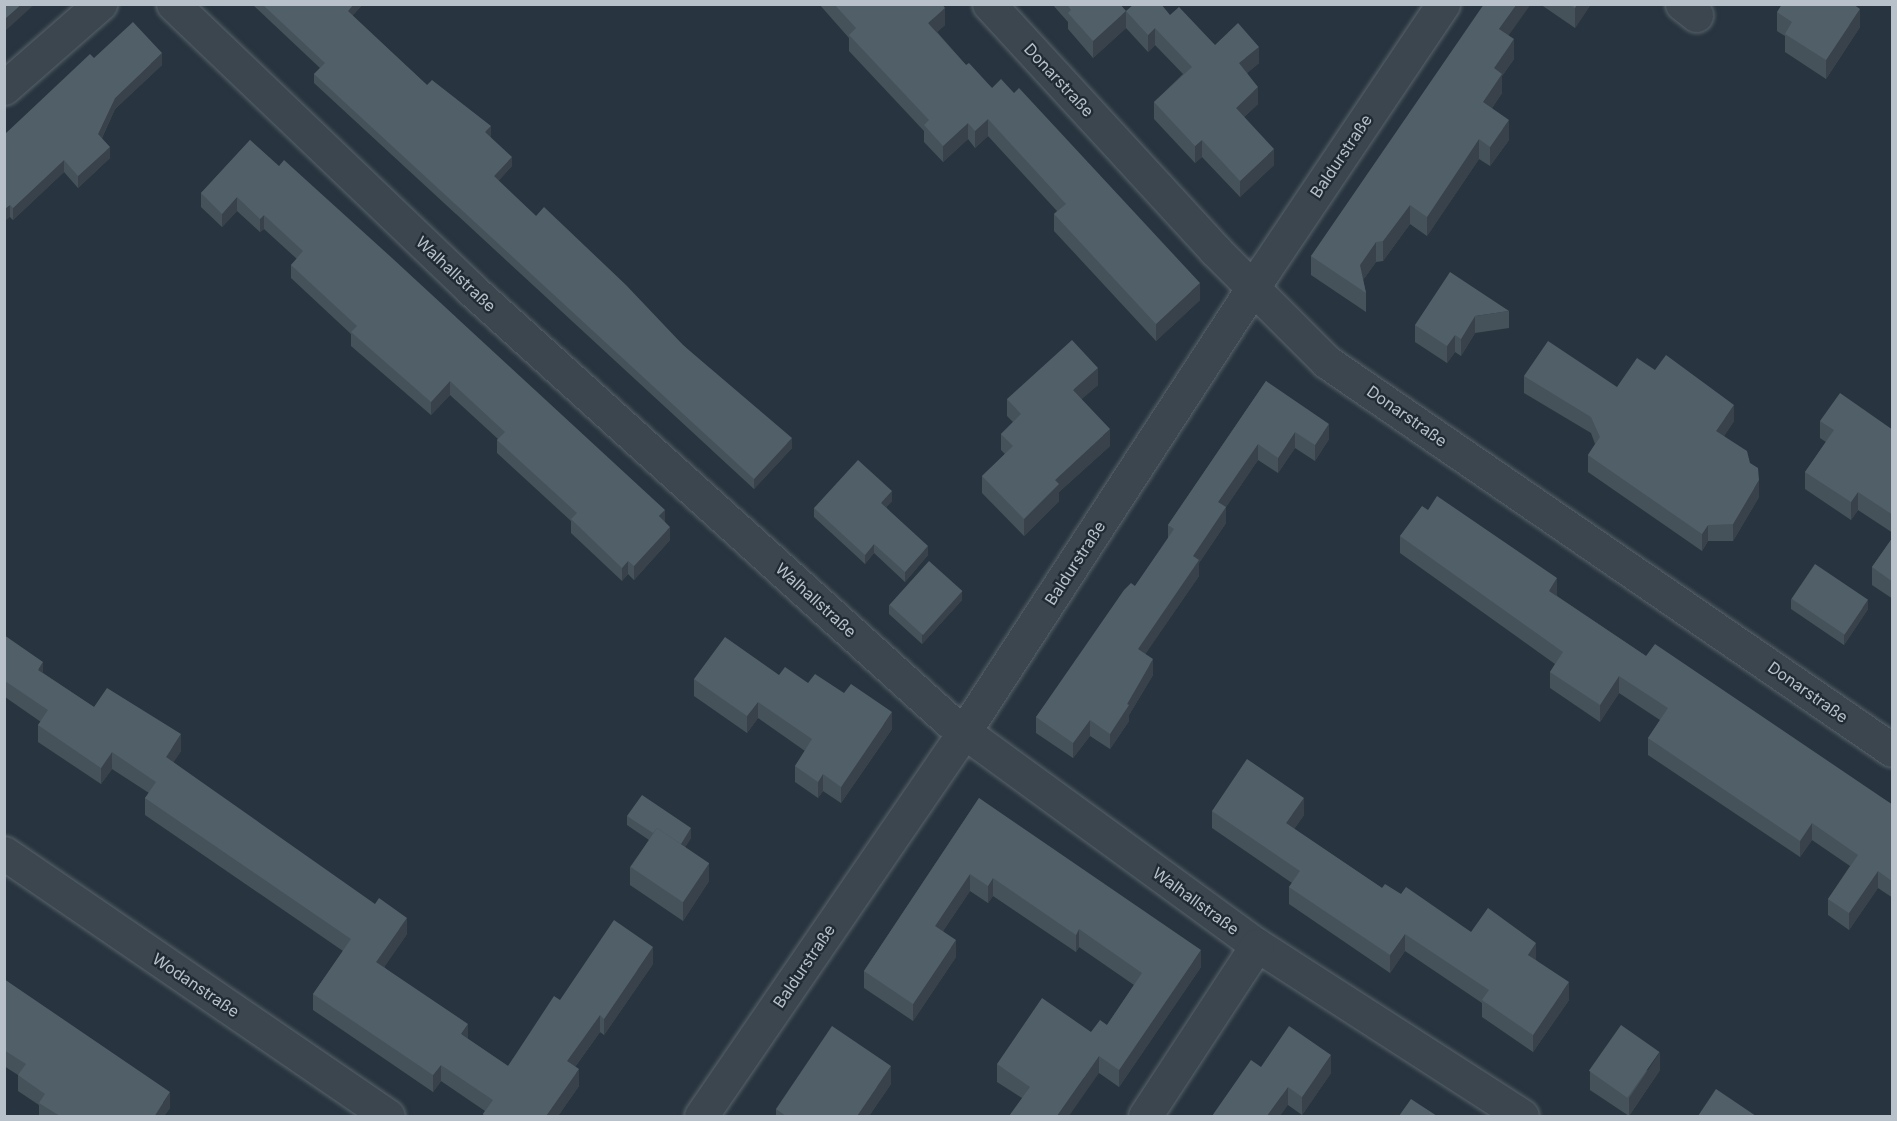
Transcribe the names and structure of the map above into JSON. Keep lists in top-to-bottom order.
{
  "streets": {
    "street": [
      "Donarstraße",
      "Baldurstraße",
      "Walhallstraße",
      "Wodanstraße"
    ]
  },
  "crossings": [
    ["Donarstraße", "Baldurstraße"],
    ["Baldurstraße", "Walhallstraße"]
  ]
}
